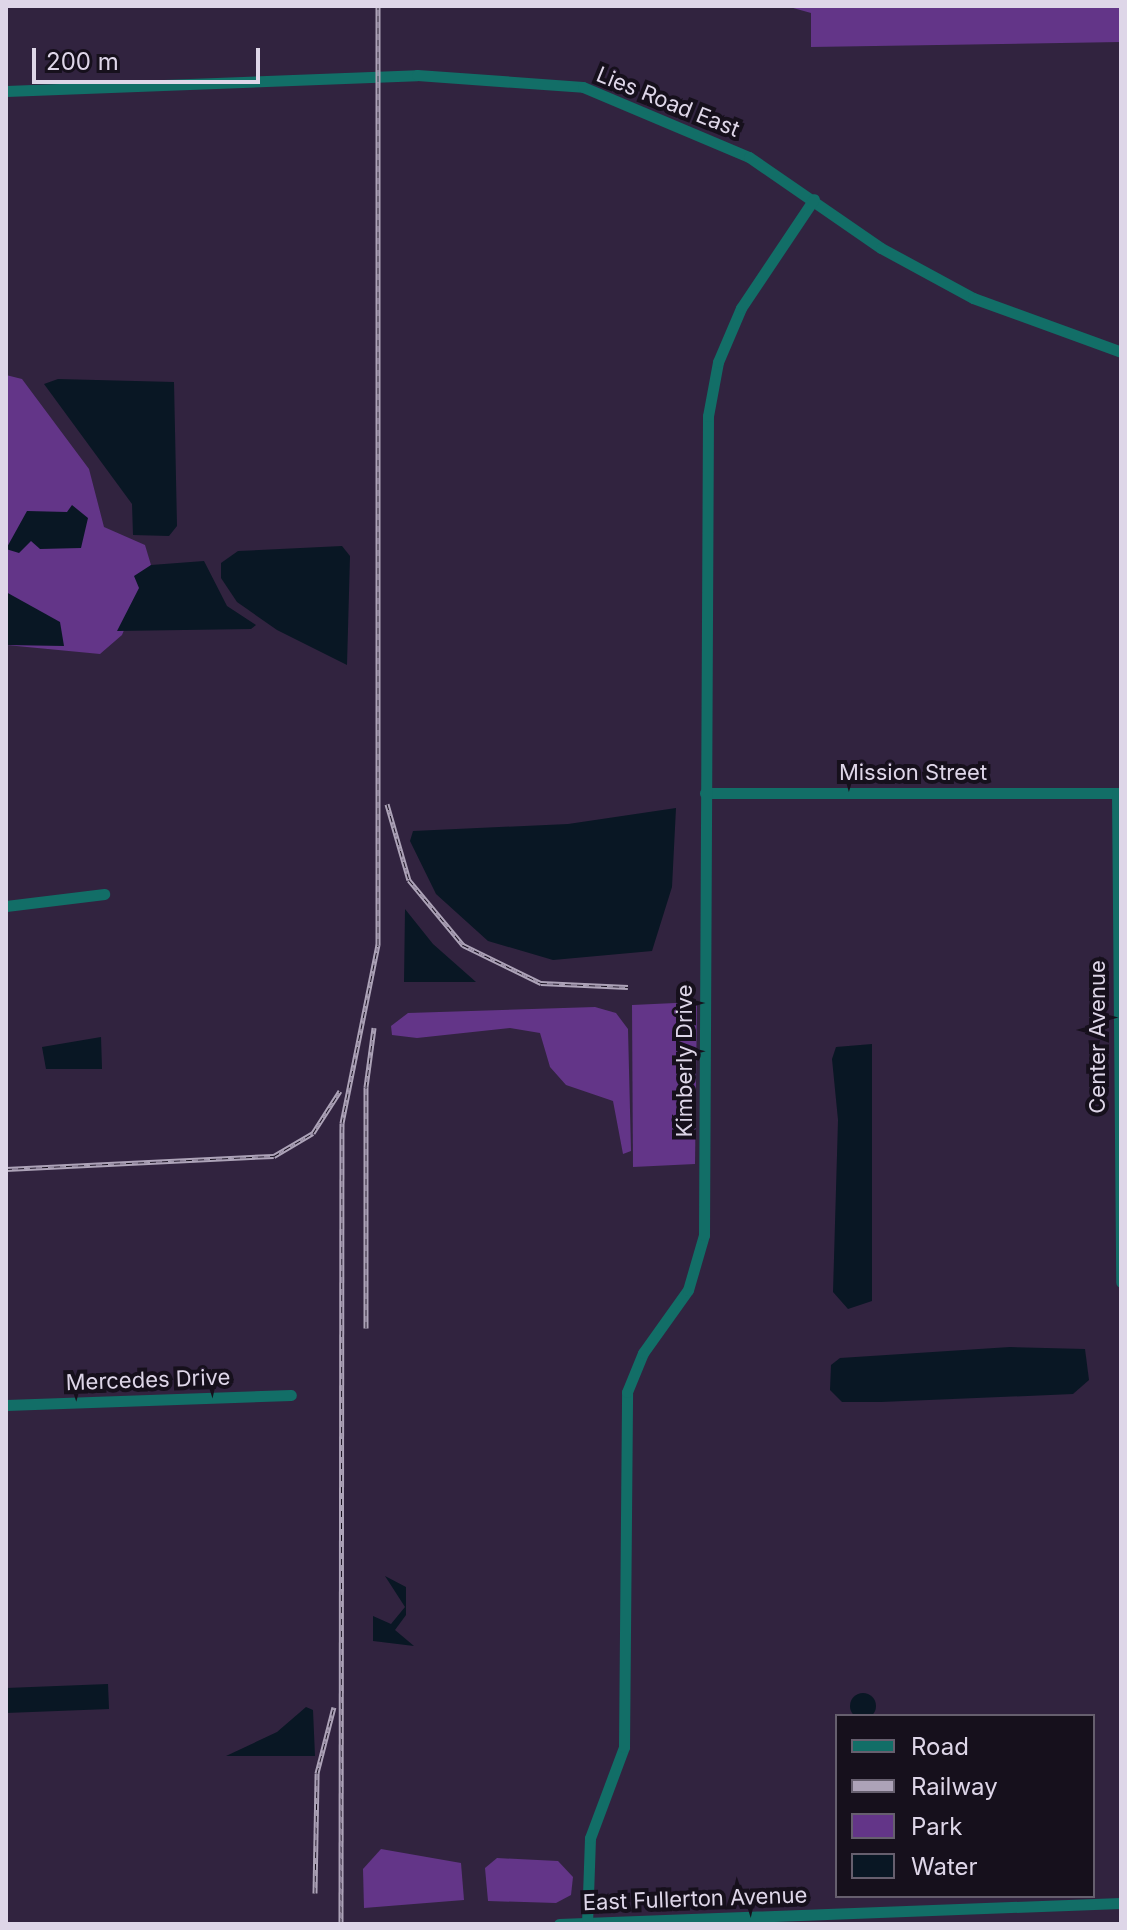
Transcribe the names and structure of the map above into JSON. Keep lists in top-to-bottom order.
{
  "streets": {
    "street": [
      "Lies Road East",
      "Mission Street",
      "Center Avenue",
      "Kimberly Drive",
      "Mercedes Drive",
      "East Fullerton Avenue"
    ]
  },
  "crossings": [
    ["Lies Road East", "Kimberly Drive"],
    ["Mission Street", "Center Avenue"],
    ["Mission Street", "Kimberly Drive"],
    ["Kimberly Drive", "East Fullerton Avenue"]
  ],
  "legend": [
    "Road",
    "Railway",
    "Park",
    "Water"
  ],
  "scale_bar": "200 m"
}
